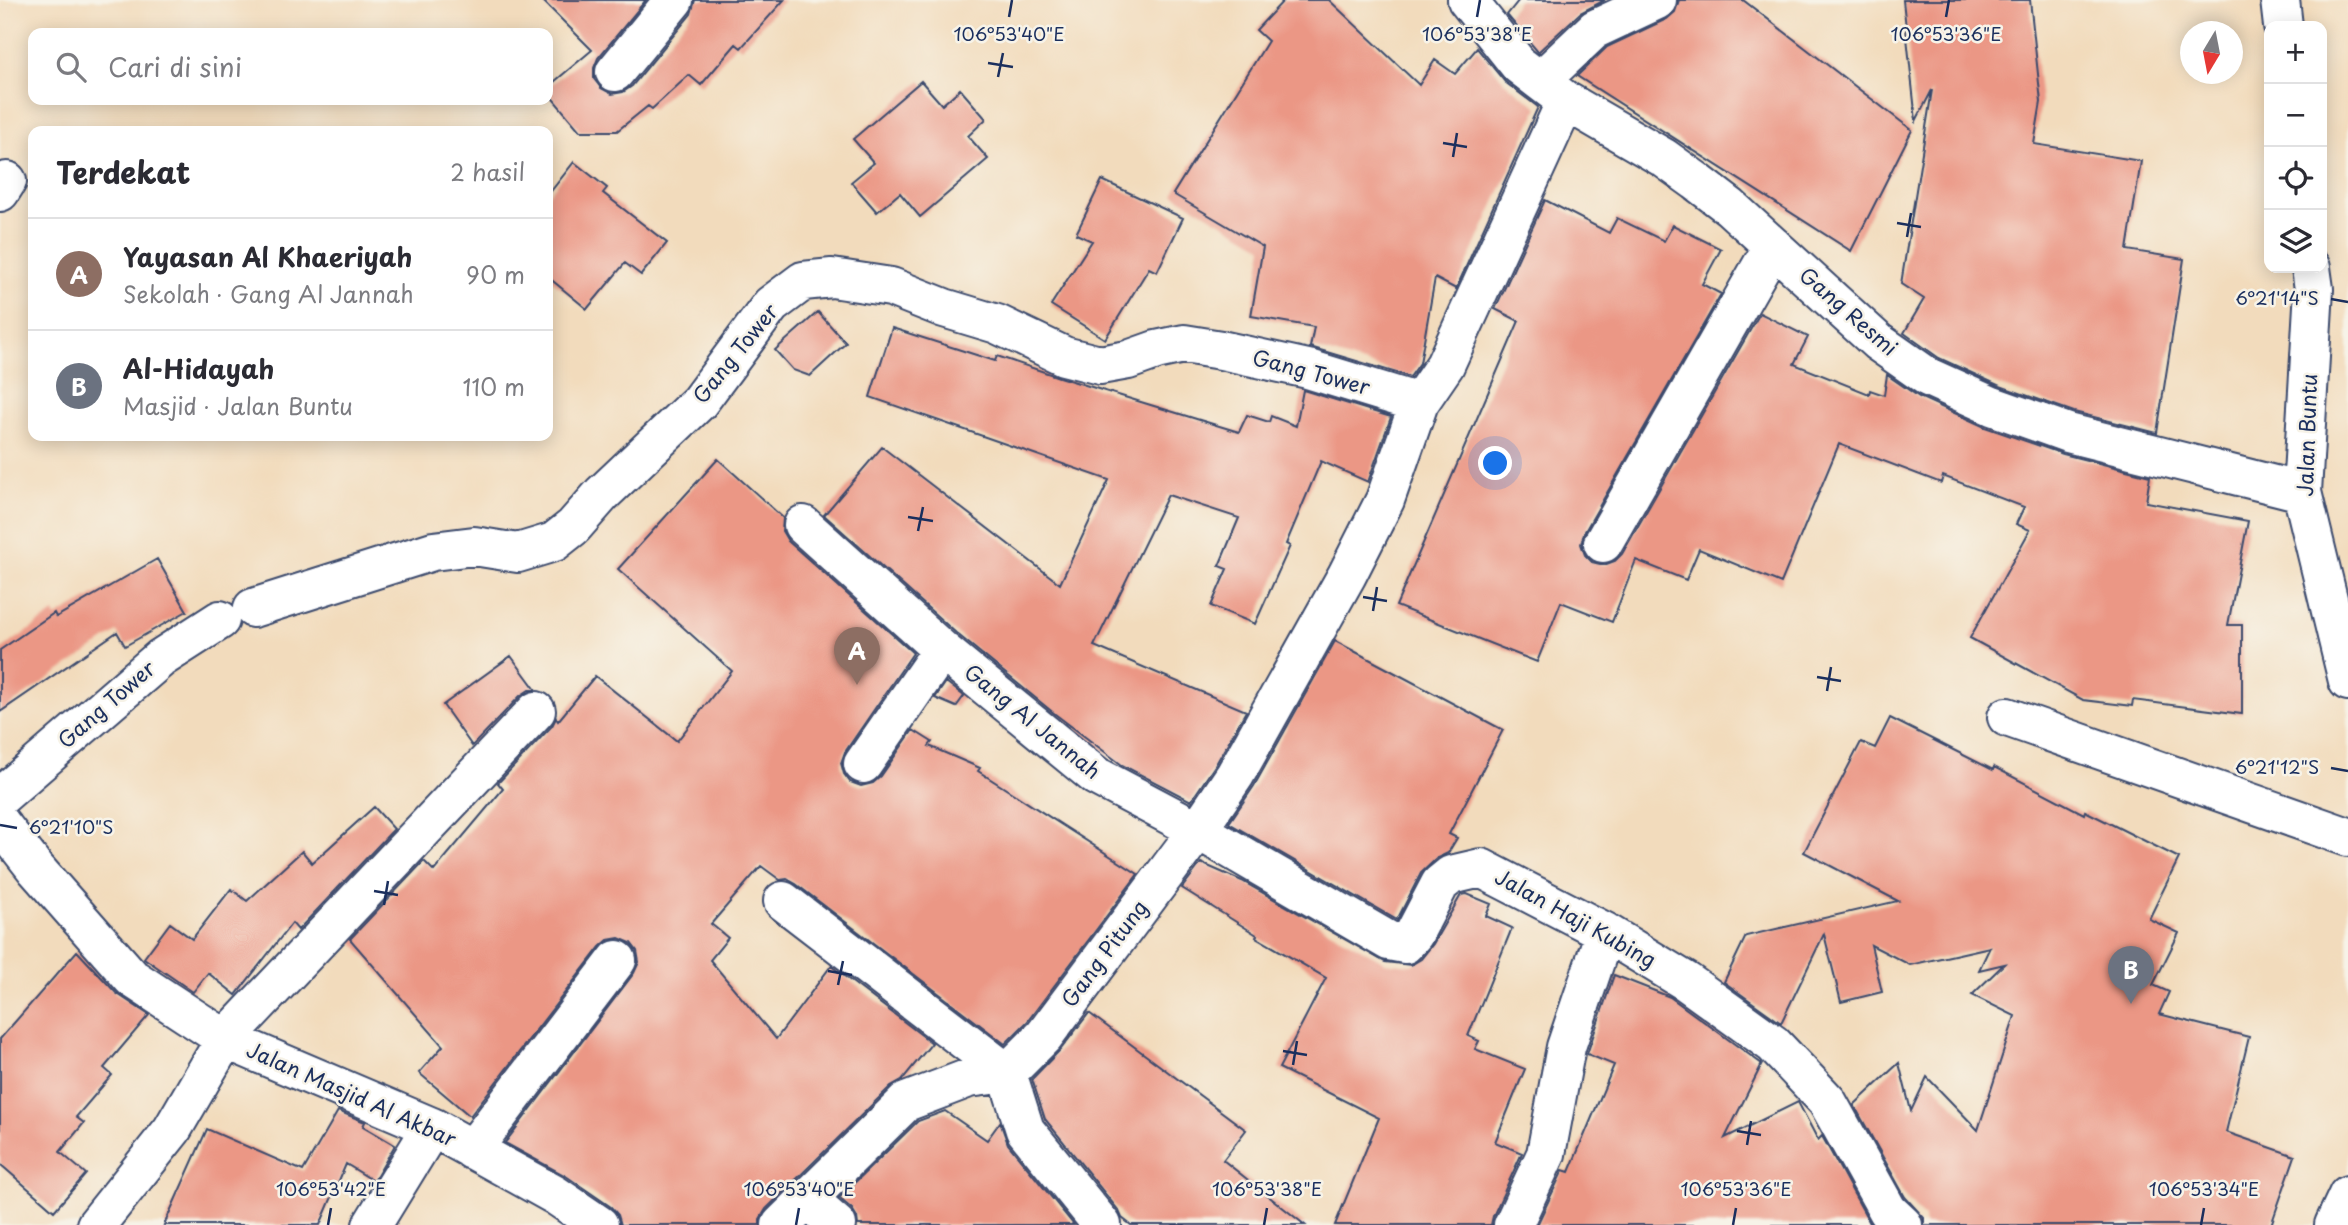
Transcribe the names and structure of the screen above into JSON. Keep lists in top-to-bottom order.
{
  "streets": {
    "street": [
      "Gang Resmi",
      "Gang Tower",
      "Jalan Buntu",
      "Gang Al Jannah",
      "Jalan Haji Kubing",
      "Gang Pitung",
      "Jalan Masjid Al Akbar"
    ]
  },
  "crossings": [
    ["Gang Resmi", "Jalan Buntu"],
    ["Gang Resmi", "Gang Pitung"],
    ["Gang Tower", "Gang Pitung"],
    ["Gang Al Jannah", "Jalan Haji Kubing"],
    ["Gang Al Jannah", "Gang Pitung"],
    ["Jalan Haji Kubing", "Gang Pitung"]
  ],
  "north": "bottom",
  "page": {
    "map_buttons": ["+", "−"],
    "search": "Cari di sini",
    "heading": ["Terdekat", "2 hasil"],
    "list": [
      {
        "mark": "A",
        "name": "Yayasan Al Khaeriyah",
        "note": "Sekolah · Gang Al Jannah",
        "value": "90 m"
      },
      {
        "mark": "B",
        "name": "Al-Hidayah",
        "note": "Masjid · Jalan Buntu",
        "value": "110 m"
      }
    ],
    "pins": ["A", "B"]
  },
  "coordinates": [
    "106°53'40\"E",
    "106°53'38\"E",
    "106°53'36\"E",
    "6°21'14\"S",
    "6°21'12\"S",
    "6°21'10\"S",
    "106°53'42\"E",
    "106°53'34\"E"
  ]
}
